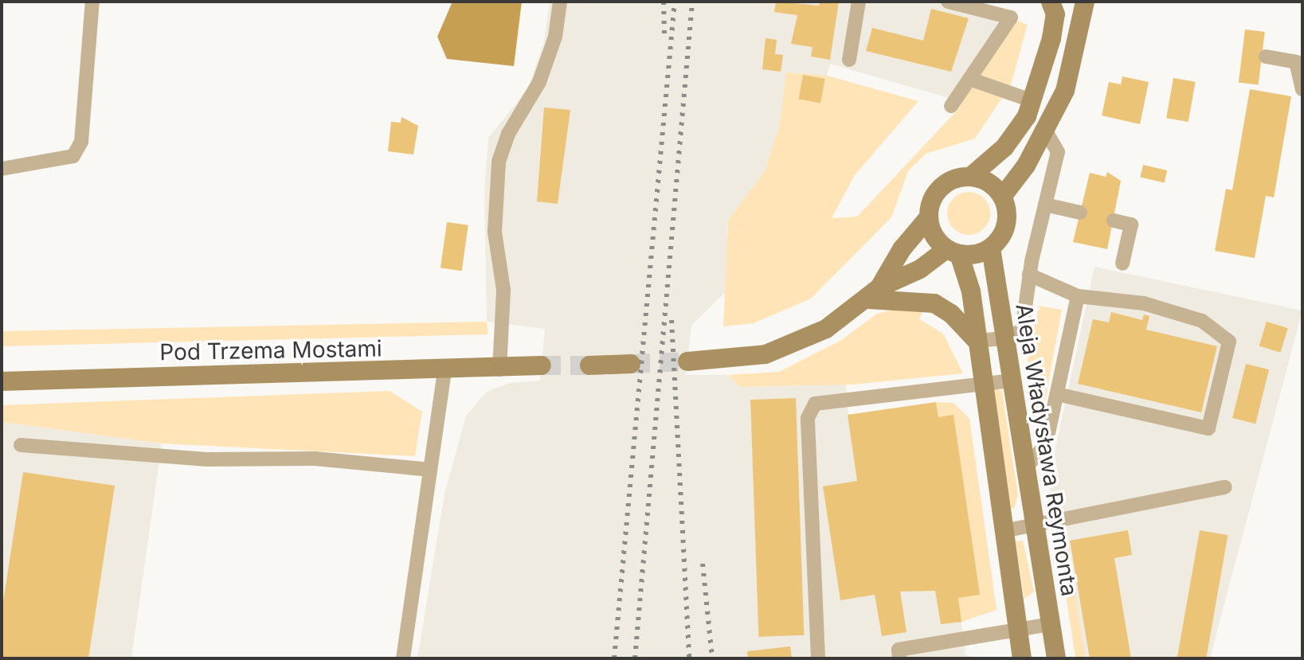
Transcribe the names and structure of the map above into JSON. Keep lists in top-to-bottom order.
{
  "streets": {
    "street": ["Pod Trzema Mostami", "Aleja Władysława Reymonta"]
  }
}
